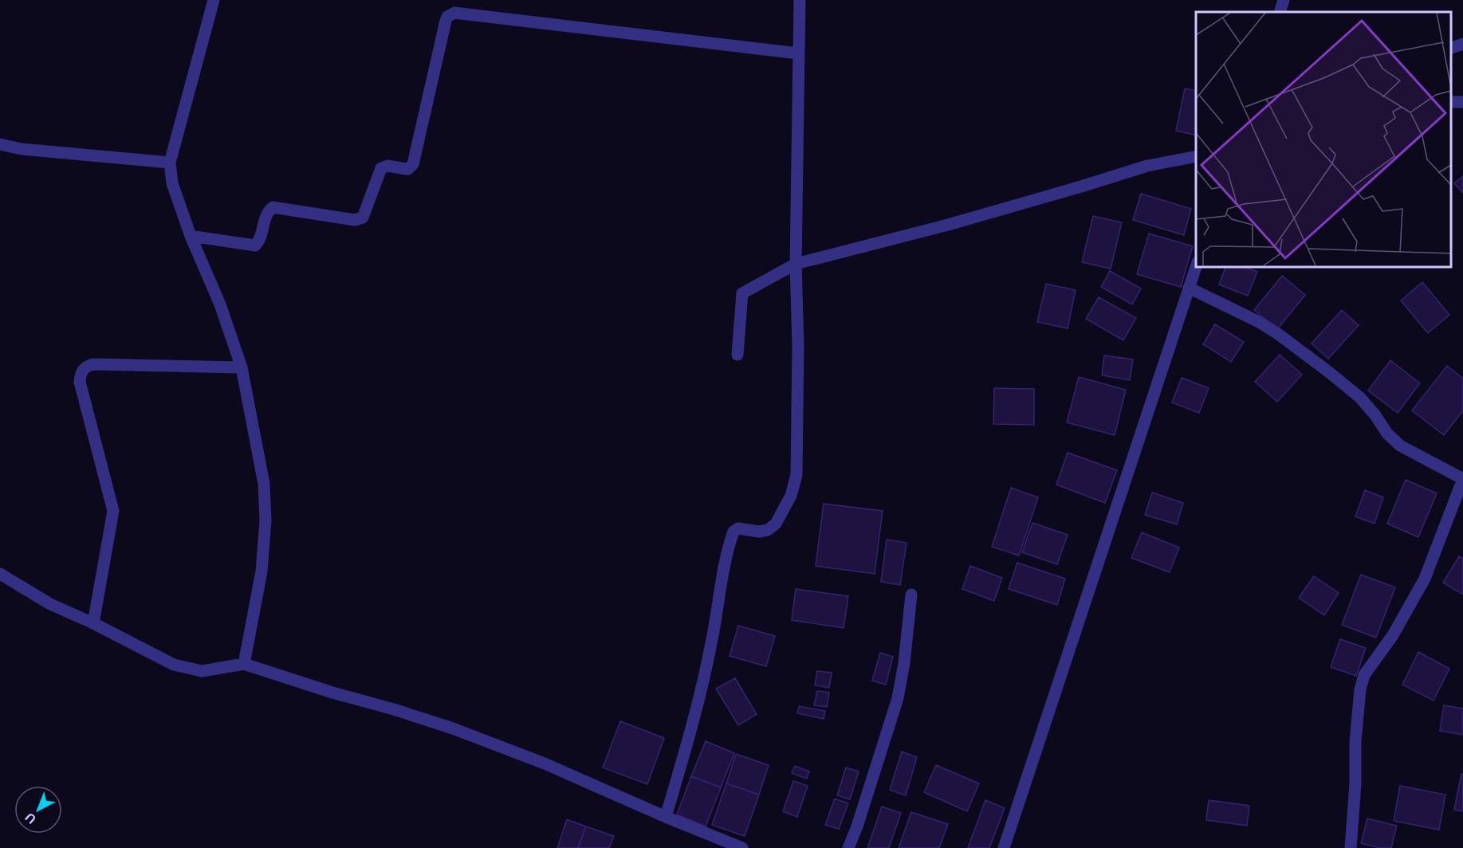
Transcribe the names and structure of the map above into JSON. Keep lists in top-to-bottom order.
{
  "north": "bottom left"
}
